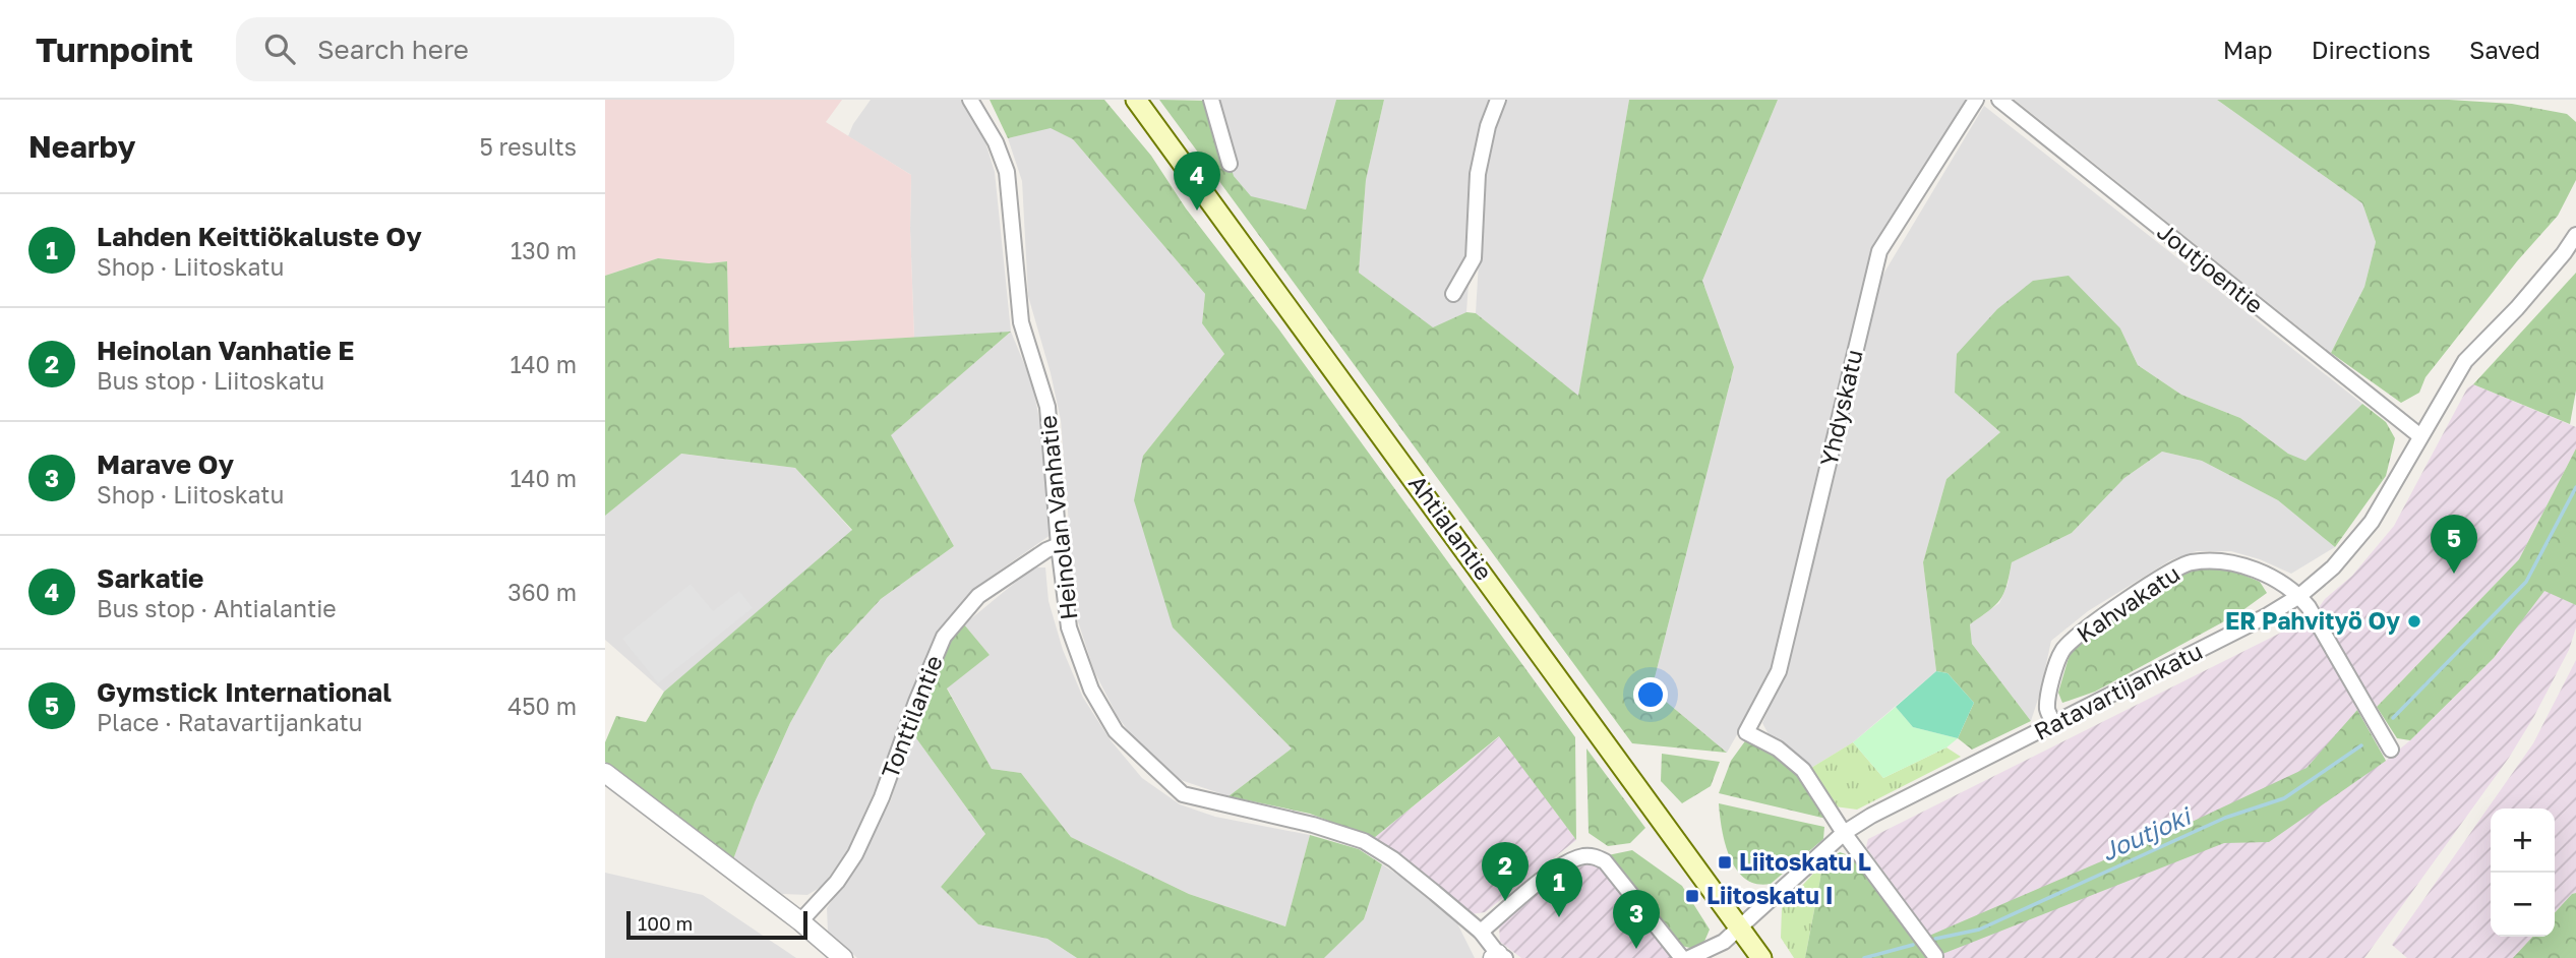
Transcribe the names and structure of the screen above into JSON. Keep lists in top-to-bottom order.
{
  "streets": {
    "main road": ["Ahtialantie"],
    "street": [
      "Joutjoentie",
      "Yhdyskatu",
      "Heinolan Vanhatie",
      "Kahvakatu",
      "Ratavartijankatu",
      "Tonttilantie"
    ]
  },
  "crossings": [
    ["Joutjoentie", "Ratavartijankatu"],
    ["Yhdyskatu", "Ratavartijankatu"],
    ["Heinolan Vanhatie", "Tonttilantie"],
    ["Ahtialantie", "Ratavartijankatu"],
    ["Kahvakatu", "Ratavartijankatu"]
  ],
  "water": ["Joutjoki"],
  "places": {
    "other": ["ER Pahvityö Oy"],
    "transit": ["Liitoskatu L", "Liitoskatu I"]
  },
  "scale_bar": "100 m",
  "page": {
    "header": "Turnpoint",
    "search": "Search here",
    "nav": ["Map", "Directions", "Saved"],
    "heading": ["Nearby", "5 results"],
    "pins": [
      "4",
      "5",
      "2",
      "1",
      "3"
    ],
    "list": [
      {
        "mark": "1",
        "name": "Lahden Keittiökaluste Oy",
        "note": "Shop · Liitoskatu",
        "value": "130 m"
      },
      {
        "mark": "2",
        "name": "Heinolan Vanhatie E",
        "note": "Bus stop · Liitoskatu",
        "value": "140 m"
      },
      {
        "mark": "3",
        "name": "Marave Oy",
        "note": "Shop · Liitoskatu",
        "value": "140 m"
      },
      {
        "mark": "4",
        "name": "Sarkatie",
        "note": "Bus stop · Ahtialantie",
        "value": "360 m"
      },
      {
        "mark": "5",
        "name": "Gymstick International",
        "note": "Place · Ratavartijankatu",
        "value": "450 m"
      }
    ],
    "map_buttons": ["+", "−"],
    "scale": "100 m"
  }
}
